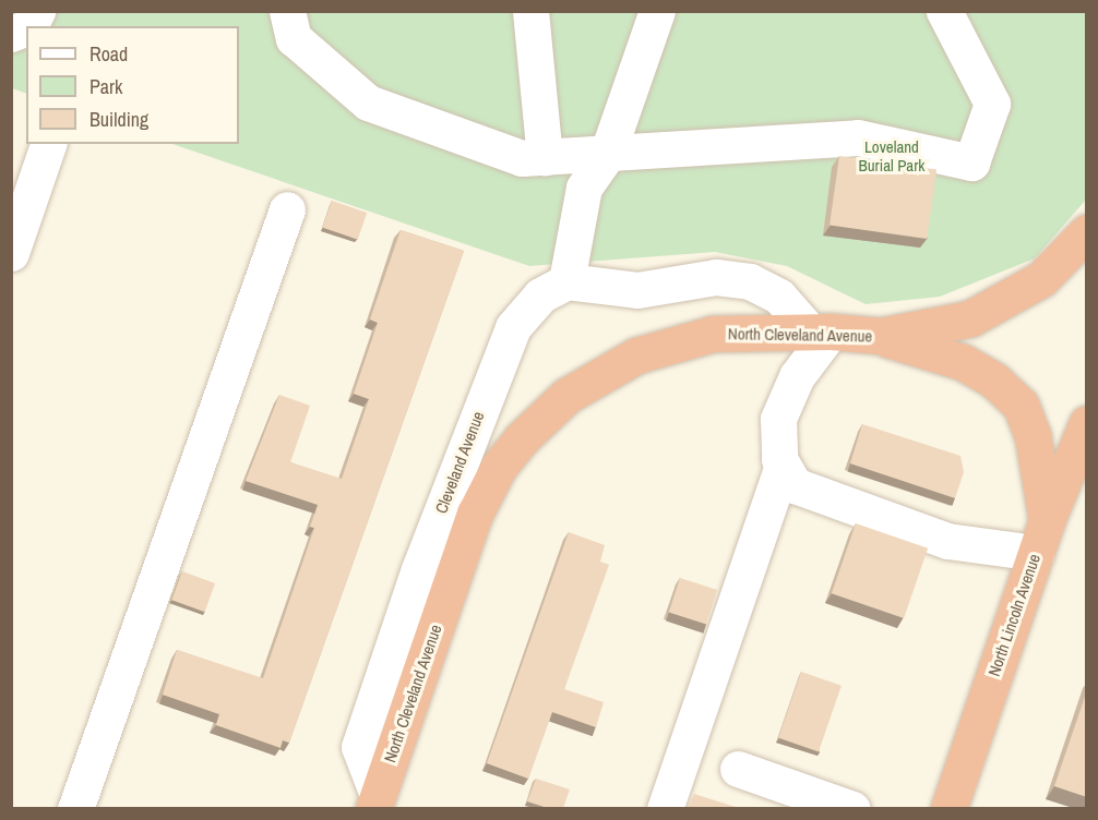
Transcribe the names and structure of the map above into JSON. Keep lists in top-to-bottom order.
{
  "streets": {
    "highway": ["North Cleveland Avenue", "North Lincoln Avenue"],
    "street": ["Cleveland Avenue"]
  },
  "crossings": [
    ["North Cleveland Avenue", "Cleveland Avenue"]
  ],
  "parks": ["Loveland Burial Park"],
  "legend": ["Road", "Park", "Building"]
}
